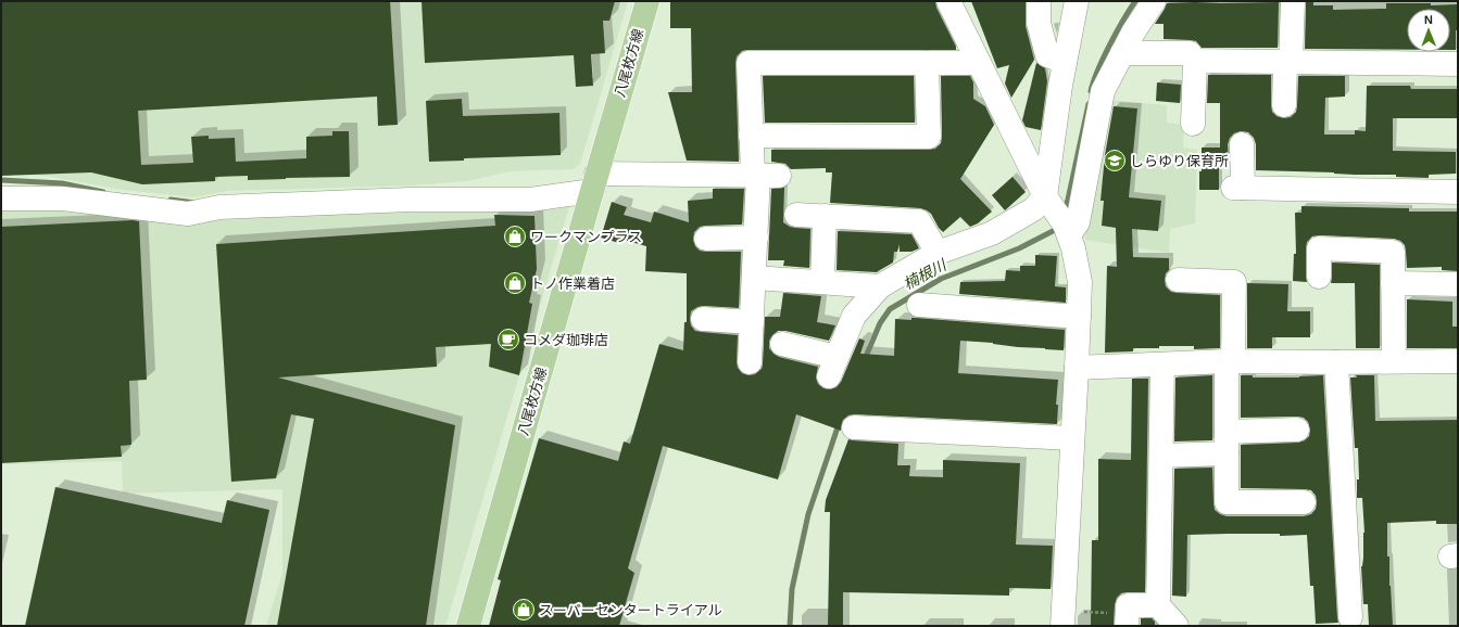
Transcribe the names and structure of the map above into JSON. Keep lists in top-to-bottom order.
{
  "streets": {
    "main road": ["八尾枚方線"]
  },
  "water": ["楠根川"],
  "places": {
    "school or university": ["しらゆり保育所"],
    "shop": ["ワークマンプラス", "トノ作業着店", "スーパーセンタートライアル"],
    "cafe": ["コメダ珈琲店"]
  },
  "north": "top"
}
